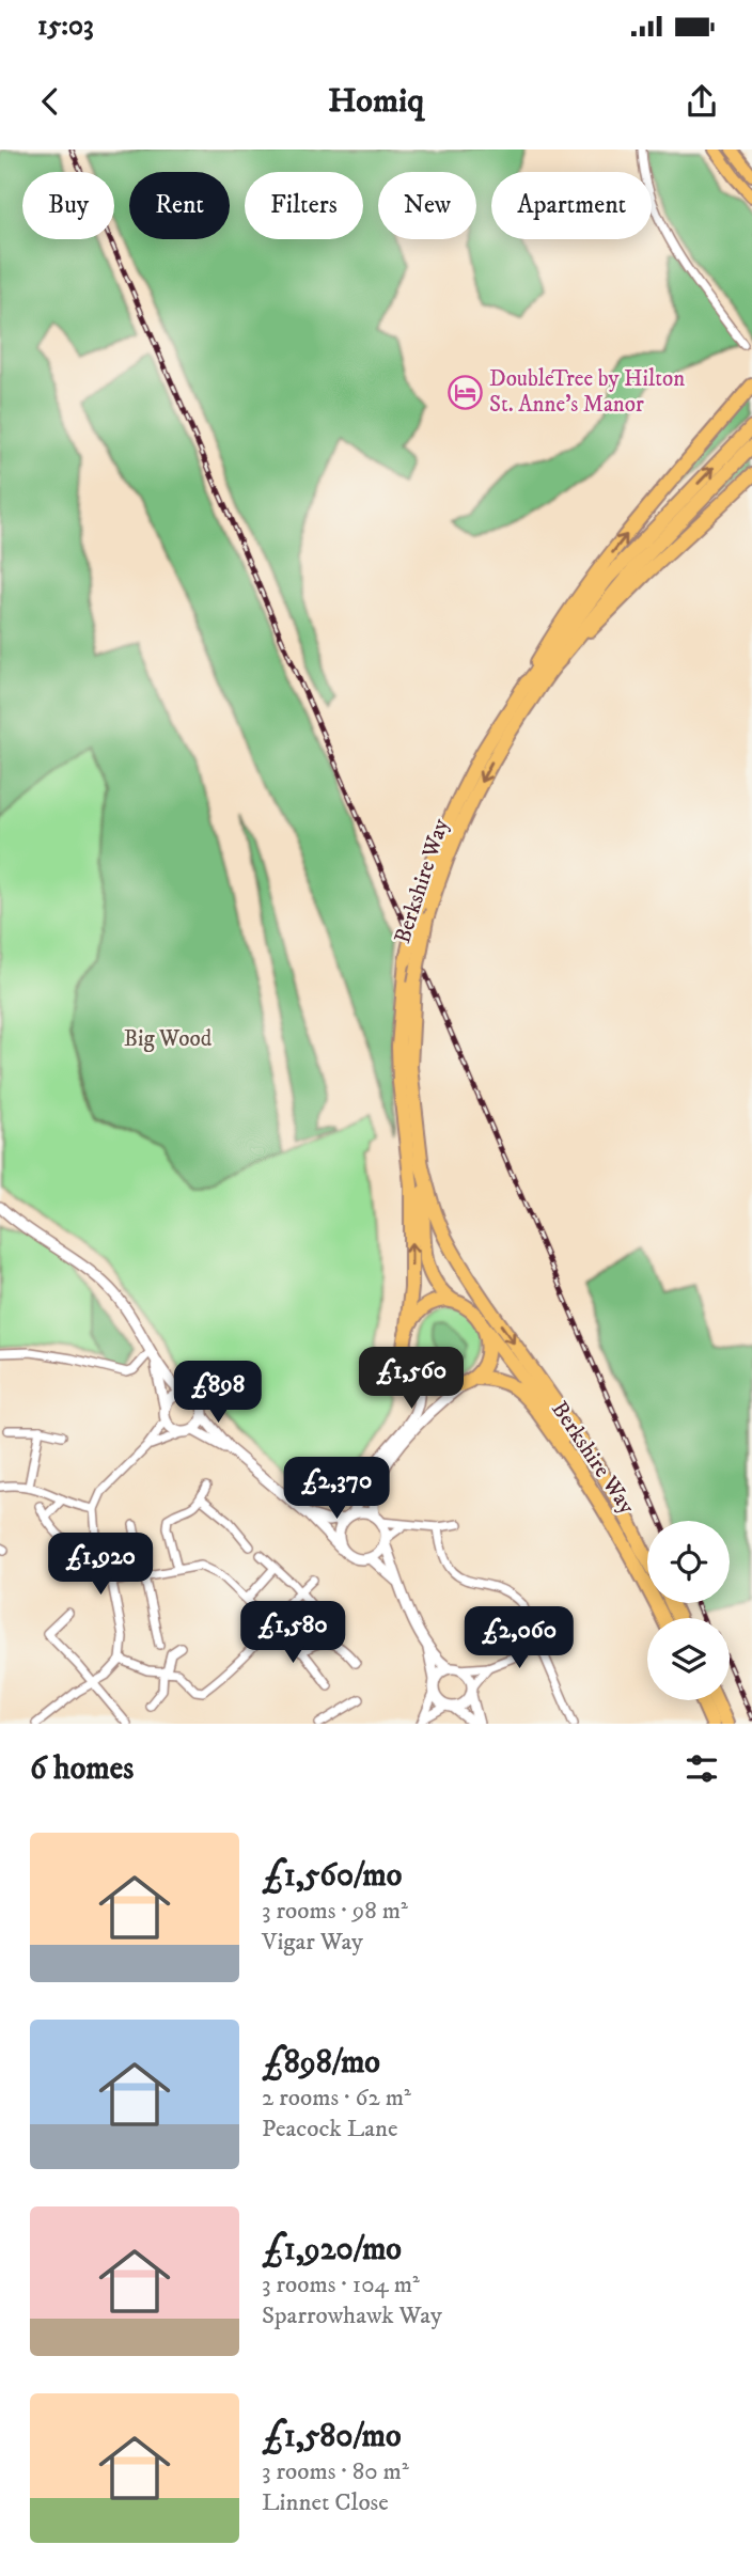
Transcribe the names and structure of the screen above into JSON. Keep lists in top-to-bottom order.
{
  "streets": {
    "highway": ["Berkshire Way"]
  },
  "parks": ["Big Wood"],
  "places": {
    "hotel": ["DoubleTree by Hilton St. Anne's Manor"]
  },
  "page": {
    "status": "15:03",
    "header": "Homiq",
    "chip": [
      "Buy",
      "Rent",
      "Filters",
      "New",
      "Apartment"
    ],
    "price": [
      "£1,560",
      "£898",
      "£2,370",
      "£1,920",
      "£1,580",
      "£2,060"
    ],
    "heading": "6 homes",
    "list": [
      {
        "name": "£1,560/mo",
        "note": "3 rooms · 98 m² · Vigar Way"
      },
      {
        "name": "£898/mo",
        "note": "2 rooms · 62 m² · Peacock Lane"
      },
      {
        "name": "£1,920/mo",
        "note": "3 rooms · 104 m² · Sparrowhawk Way"
      },
      {
        "name": "£1,580/mo",
        "note": "3 rooms · 80 m² · Linnet Close"
      }
    ]
  }
}
